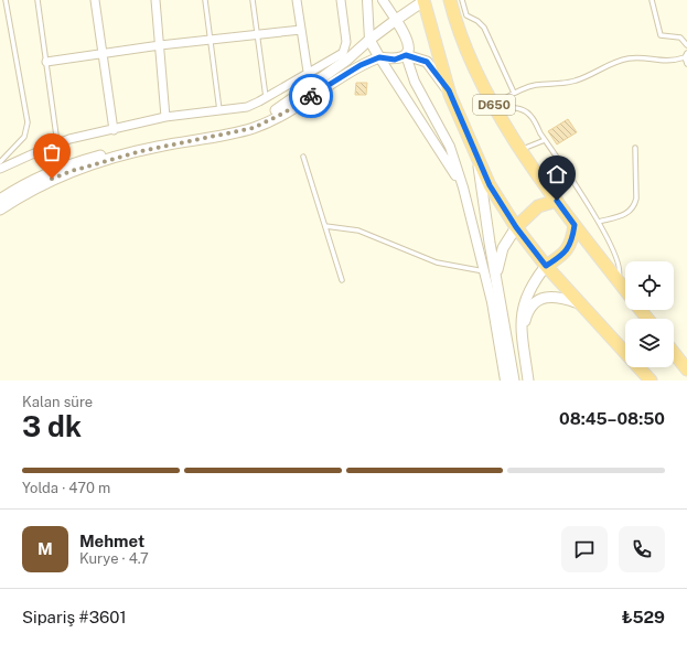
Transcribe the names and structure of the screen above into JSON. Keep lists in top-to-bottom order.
{
  "streets": {
    "highway": ["D650"]
  },
  "page": {
    "heading": ["3 dk", "Kalan süre", "08:45–08:50"],
    "panel": [
      "Mehmet",
      "Kurye · 4.7",
      "Sipariş #3601",
      "₺529"
    ],
    "bar": "Yolda · 470 m",
    "round": "M"
  }
}
